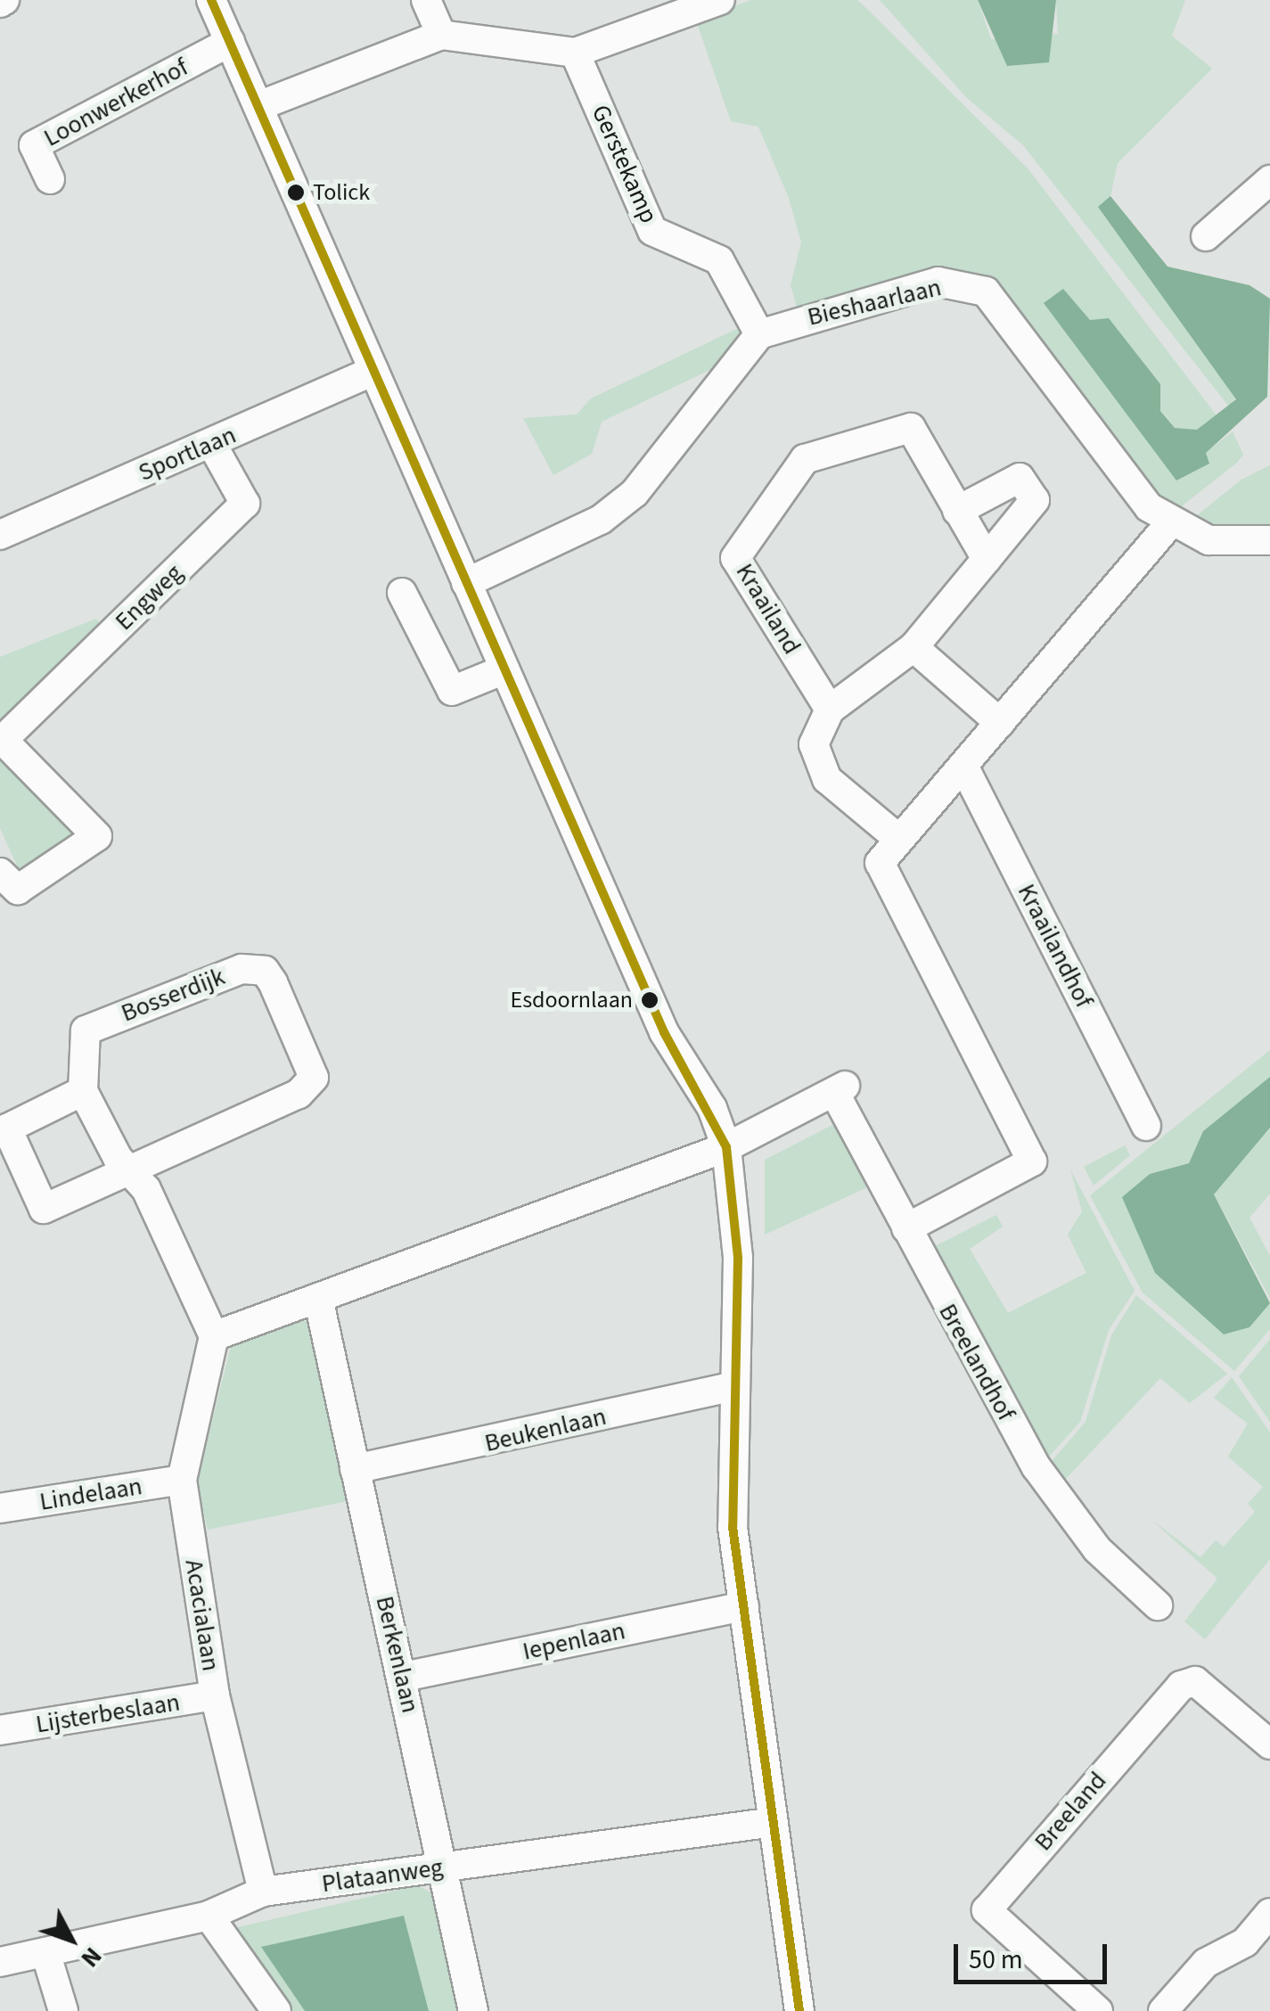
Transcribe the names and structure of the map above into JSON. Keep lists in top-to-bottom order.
{
  "streets": {
    "street": [
      "Loonwerkerhof",
      "Gerstekamp",
      "Bieshaarlaan",
      "Sportlaan",
      "Engweg",
      "Kraailand",
      "Kraailandhof",
      "Bosserdijk",
      "Breelandhof",
      "Beukenlaan",
      "Lindelaan",
      "Acacialaan",
      "Iepenlaan",
      "Berkenlaan",
      "Lijsterbeslaan",
      "Breeland",
      "Plataanweg"
    ]
  },
  "crossings": [
    ["Gerstekamp", "Bieshaarlaan"],
    ["Sportlaan", "Engweg"],
    ["Beukenlaan", "Berkenlaan"],
    ["Lindelaan", "Acacialaan"],
    ["Acacialaan", "Lijsterbeslaan"],
    ["Acacialaan", "Plataanweg"],
    ["Iepenlaan", "Berkenlaan"],
    ["Berkenlaan", "Plataanweg"]
  ],
  "places": ["Tolick", "Esdoornlaan"],
  "scale_bar": "50 m",
  "north": "bottom right"
}
